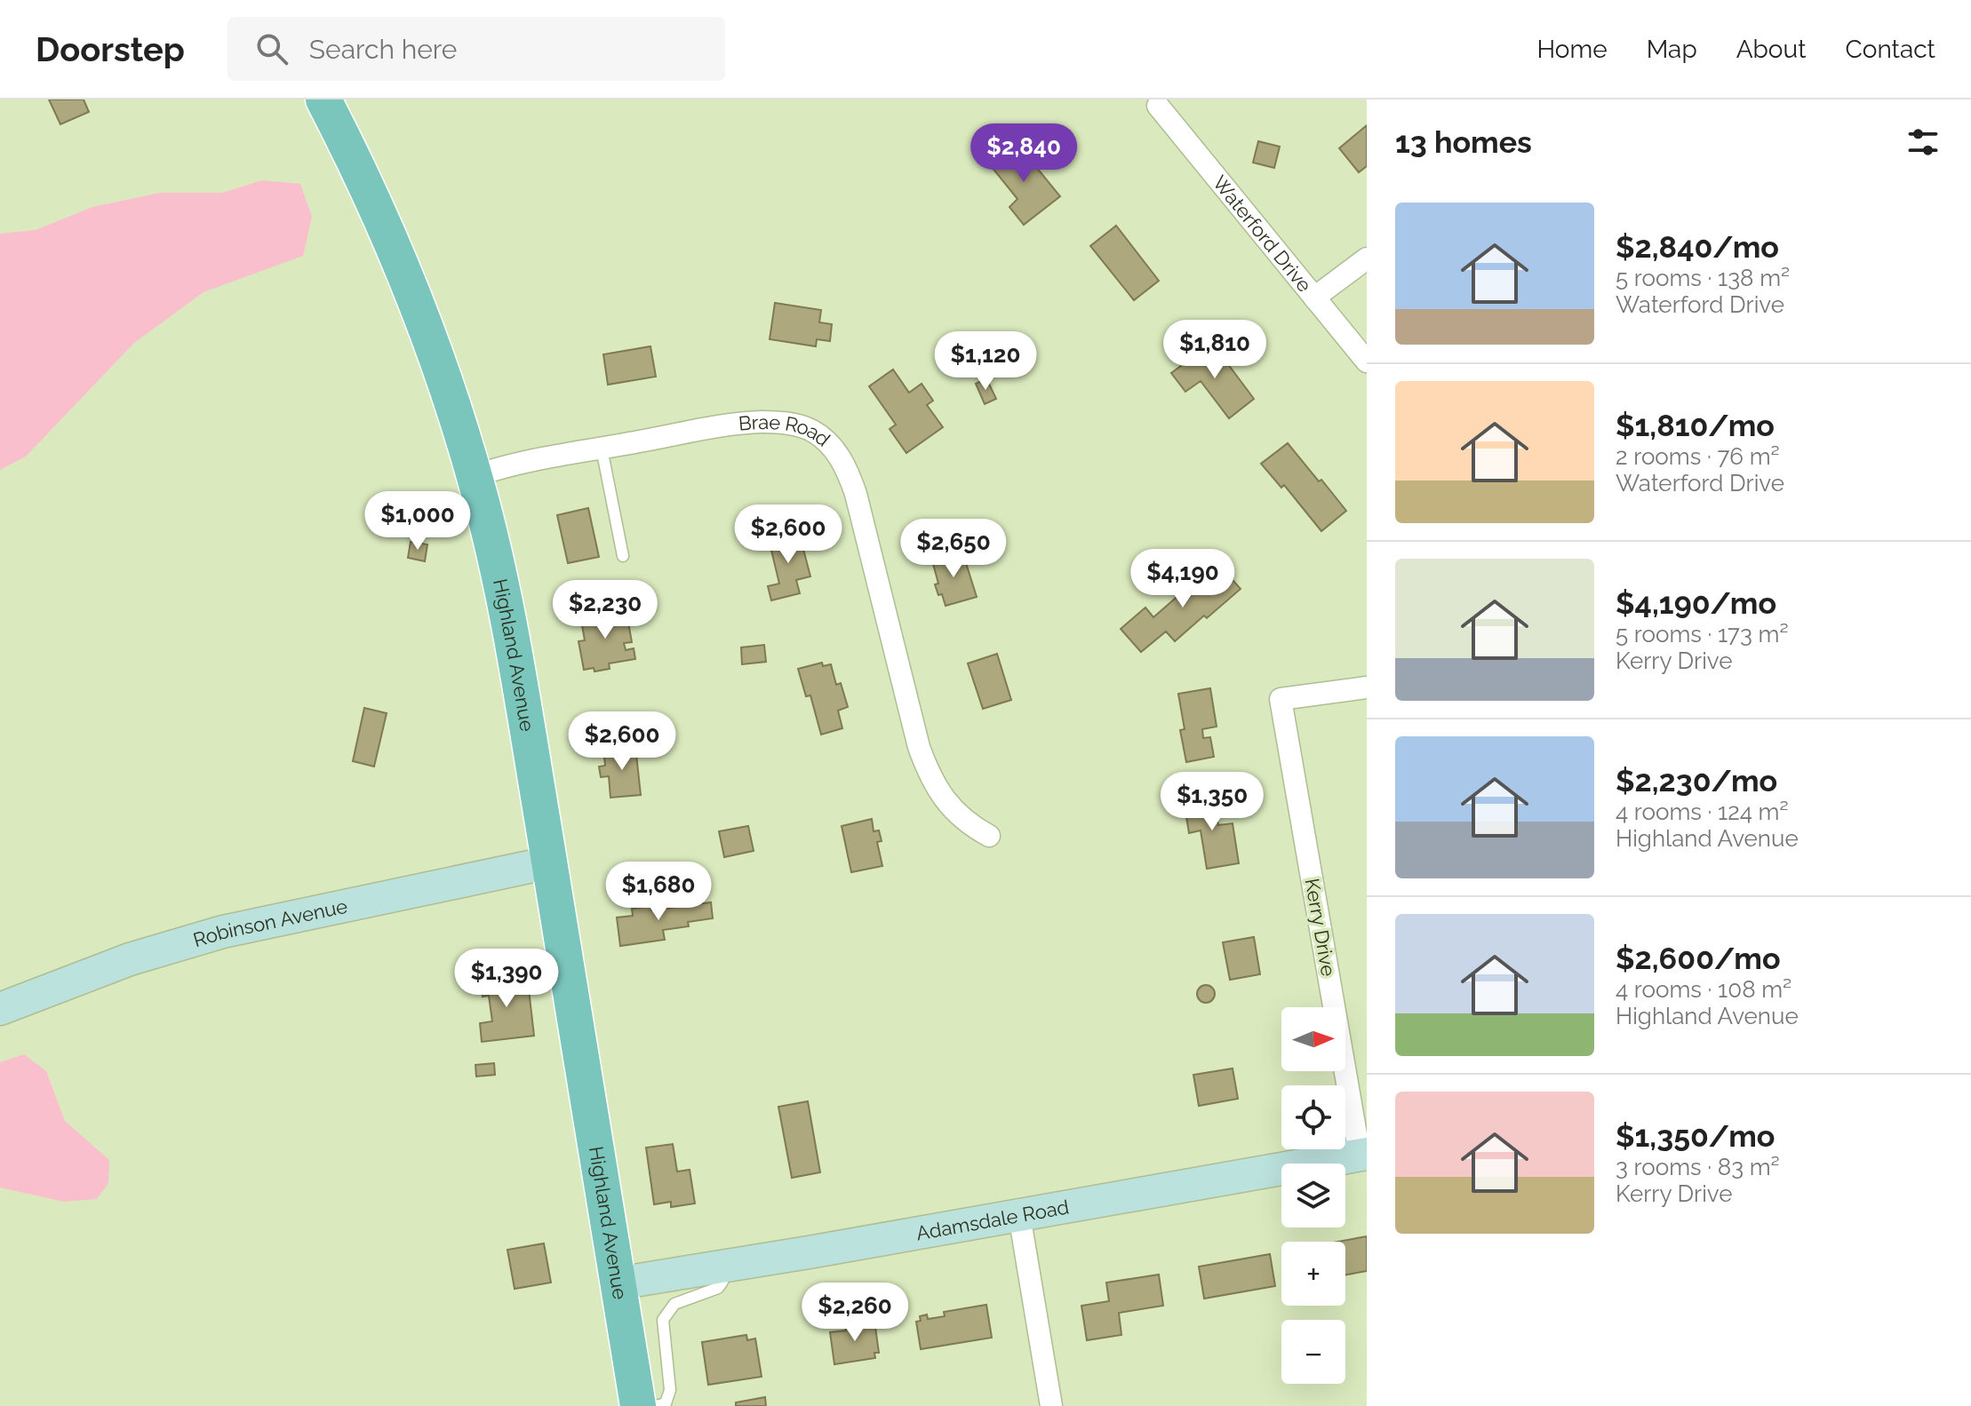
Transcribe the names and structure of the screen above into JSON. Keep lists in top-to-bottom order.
{
  "streets": {
    "main road": ["Highland Avenue"],
    "street": [
      "Waterford Drive",
      "Brae Road",
      "Robinson Avenue",
      "Kerry Drive",
      "Adamsdale Road"
    ]
  },
  "crossings": [
    ["Brae Road", "Highland Avenue"],
    ["Highland Avenue", "Robinson Avenue"],
    ["Highland Avenue", "Adamsdale Road"],
    ["Kerry Drive", "Adamsdale Road"]
  ],
  "north": "right",
  "page": {
    "header": "Doorstep",
    "search": "Search here",
    "nav": [
      "Home",
      "Map",
      "About",
      "Contact"
    ],
    "heading": "13 homes",
    "price": [
      "$2,840",
      "$1,810",
      "$1,120",
      "$1,000",
      "$2,600",
      "$2,650",
      "$4,190",
      "$2,230",
      "$2,600",
      "$1,350",
      "$1,680",
      "$1,390",
      "$2,260"
    ],
    "list": [
      {
        "name": "$2,840/mo",
        "note": "5 rooms · 138 m² · Waterford Drive"
      },
      {
        "name": "$1,810/mo",
        "note": "2 rooms · 76 m² · Waterford Drive"
      },
      {
        "name": "$4,190/mo",
        "note": "5 rooms · 173 m² · Kerry Drive"
      },
      {
        "name": "$2,230/mo",
        "note": "4 rooms · 124 m² · Highland Avenue"
      },
      {
        "name": "$2,600/mo",
        "note": "4 rooms · 108 m² · Highland Avenue"
      },
      {
        "name": "$1,350/mo",
        "note": "3 rooms · 83 m² · Kerry Drive"
      }
    ],
    "map_buttons": ["+", "−"]
  }
}
